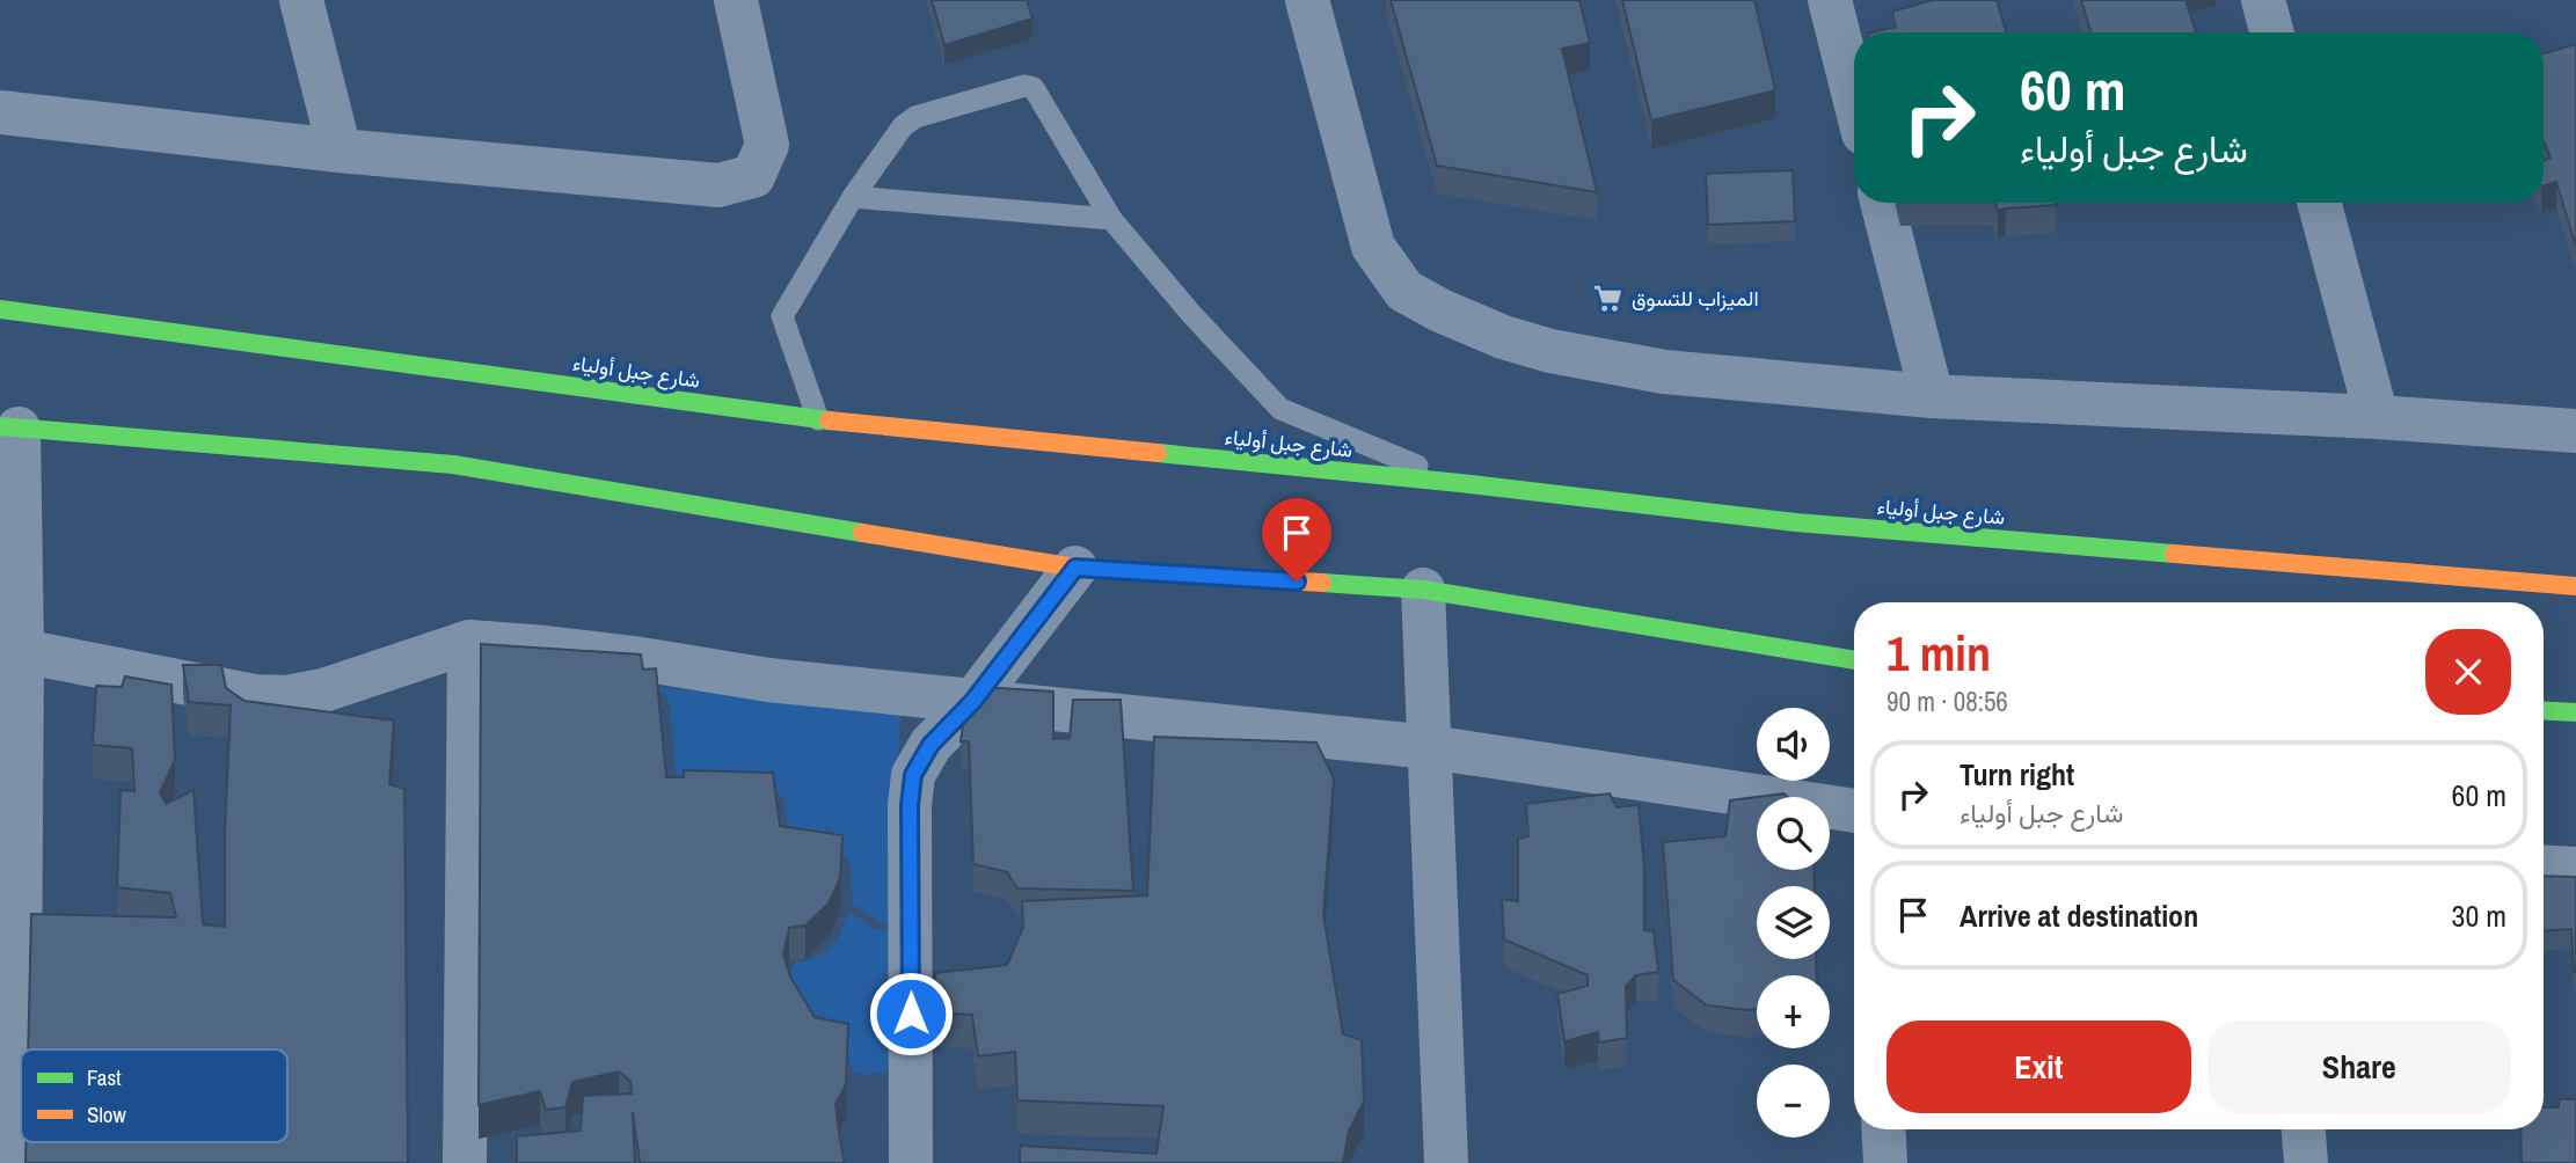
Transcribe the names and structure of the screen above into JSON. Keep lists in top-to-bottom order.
{
  "streets": {
    "main road": ["شارع جبل أولياء"]
  },
  "places": {
    "supermarket": ["الميزاب للتسوق"]
  },
  "legend": ["Fast", "Slow"],
  "page": {
    "turn": ["60 m", "شارع جبل أولياء"],
    "heading": ["1 min", "90 m · 08:56"],
    "map_buttons": ["+", "−"],
    "list": [
      {
        "name": "Turn right",
        "note": "شارع جبل أولياء",
        "value": "60 m"
      },
      {
        "name": "Arrive at destination",
        "value": "30 m"
      }
    ],
    "buttons": ["Exit", "Share"]
  }
}
